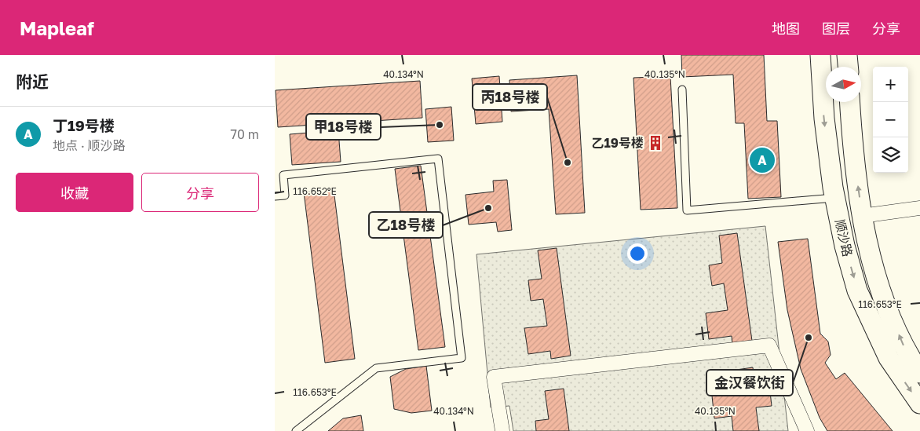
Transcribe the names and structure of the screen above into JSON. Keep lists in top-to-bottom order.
{
  "streets": {
    "main road": ["顺沙路"]
  },
  "places": {
    "other": [
      "甲18号楼",
      "丙18号楼",
      "乙18号楼",
      "金汉餐饮街"
    ],
    "building": ["乙19号楼"]
  },
  "north": "right",
  "page": {
    "header": "Mapleaf",
    "nav": ["地图", "图层", "分享"],
    "heading": "附近",
    "map_buttons": ["+", "−"],
    "list": [
      {
        "mark": "A",
        "name": "丁19号楼",
        "note": "地点 · 顺沙路",
        "value": "70 m"
      }
    ],
    "pins": "A",
    "buttons": ["收藏", "分享"]
  },
  "coordinates": [
    "40.134°N",
    "40.135°N",
    "116.652°E",
    "116.653°E"
  ]
}
